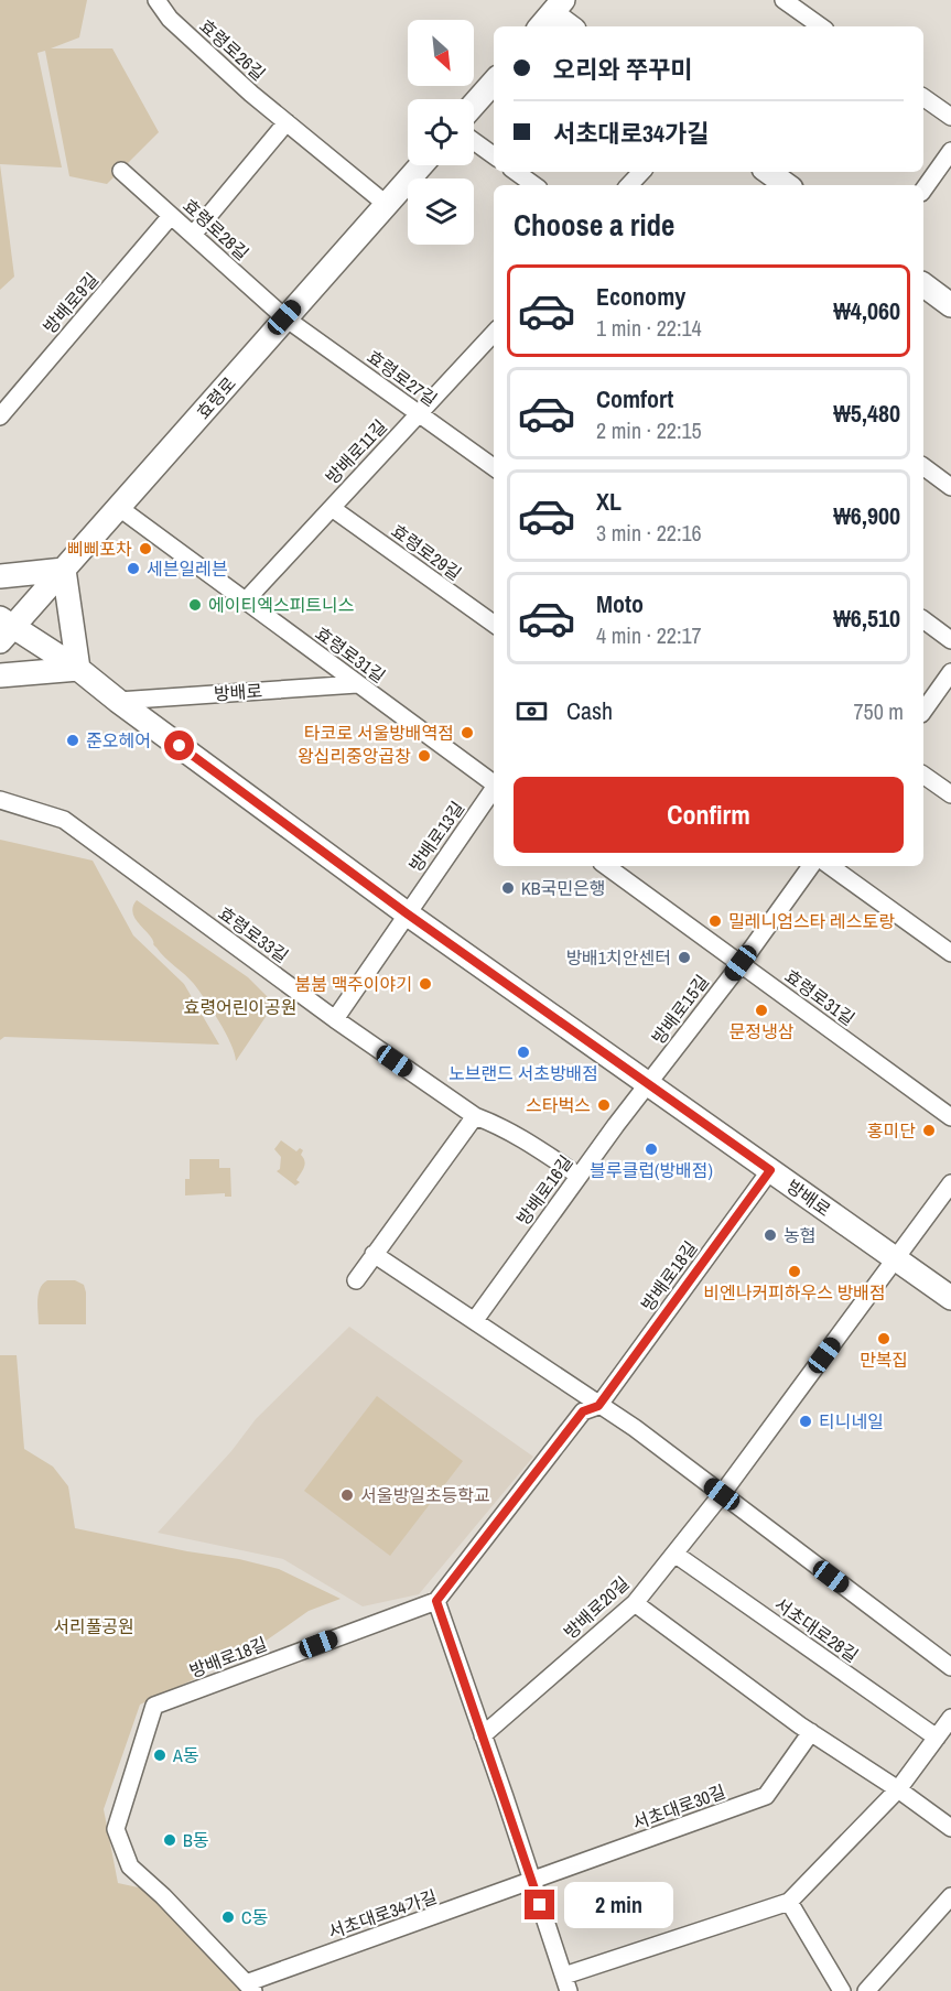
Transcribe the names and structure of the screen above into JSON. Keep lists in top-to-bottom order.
{
  "streets": {
    "main road": ["효령로", "방배로"],
    "street": [
      "효령로26길",
      "효령로28길",
      "방배로9길",
      "효령로27길",
      "방배로11길",
      "효령로29길",
      "효령로31길",
      "방배로13길",
      "효령로33길",
      "방배로15길",
      "방배로16길",
      "방배로18길",
      "방배로20길",
      "서초대로28길",
      "서초대로30길",
      "서초대로34가길"
    ]
  },
  "crossings": [
    ["효령로26길", "효령로"],
    ["효령로28길", "방배로9길"],
    ["효령로28길", "효령로27길"],
    ["효령로28길", "효령로"],
    ["효령로27길", "효령로"],
    ["효령로27길", "방배로11길"],
    ["효령로", "효령로31길"],
    ["효령로", "방배로"],
    ["방배로11길", "효령로29길"],
    ["방배로11길", "효령로31길"],
    ["효령로31길", "방배로"],
    ["효령로31길", "방배로15길"],
    ["방배로", "방배로13길"],
    ["방배로", "방배로15길"],
    ["방배로", "방배로16길"],
    ["방배로", "방배로18길"],
    ["방배로", "방배로20길"],
    ["효령로33길", "방배로16길"],
    ["방배로15길", "방배로16길"],
    ["방배로18길", "서초대로34가길"],
    ["방배로20길", "서초대로28길"],
    ["서초대로30길", "서초대로34가길"]
  ],
  "parks": ["효령어린이공원", "서리풀공원"],
  "places": [
    "삐삐포차",
    "세븐일레븐",
    "에이티엑스피트니스",
    "타코로 서울방배역점",
    "준오헤어",
    "왕십리중앙곱창",
    "KB국민은행",
    "밀레니엄스타 레스토랑",
    "방배1치안센터",
    "붐붐 맥주이야기",
    "문정냉삼",
    "노브랜드 서초방배점",
    "스타벅스",
    "홍미단",
    "블루클럽(방배점)",
    "농협",
    "비엔나커피하우스 방배점",
    "만복집",
    "티니네일",
    "서울방일초등학교",
    "A동",
    "B동",
    "C동"
  ],
  "north": "bottom right",
  "page": {
    "banner": ["오리와 쭈꾸미", "서초대로34가길"],
    "heading": "Choose a ride",
    "list": [
      {
        "name": "Economy",
        "note": "1 min · 22:14",
        "value": "₩4,060"
      },
      {
        "name": "Comfort",
        "note": "2 min · 22:15",
        "value": "₩5,480"
      },
      {
        "name": "XL",
        "note": "3 min · 22:16",
        "value": "₩6,900"
      },
      {
        "name": "Moto",
        "note": "4 min · 22:17",
        "value": "₩6,510"
      }
    ],
    "pay": ["Cash", "750 m"],
    "buttons": "Confirm",
    "bubble": "2 min"
  }
}
